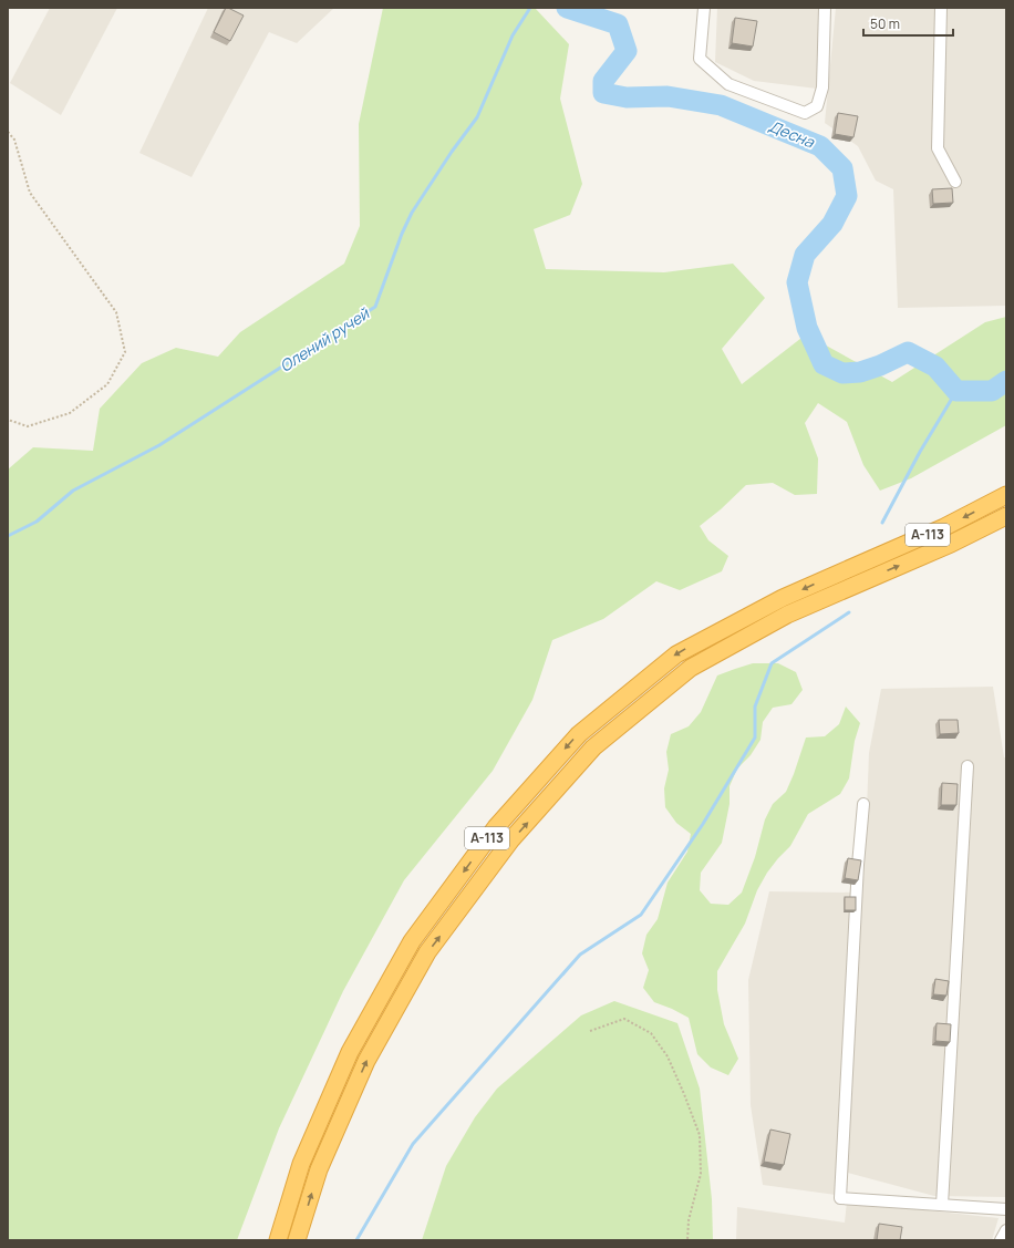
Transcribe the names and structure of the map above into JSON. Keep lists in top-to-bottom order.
{
  "streets": {
    "highway": ["А-113"]
  },
  "water": ["Десна", "Олений ручей"],
  "scale_bar": "50 m"
}
